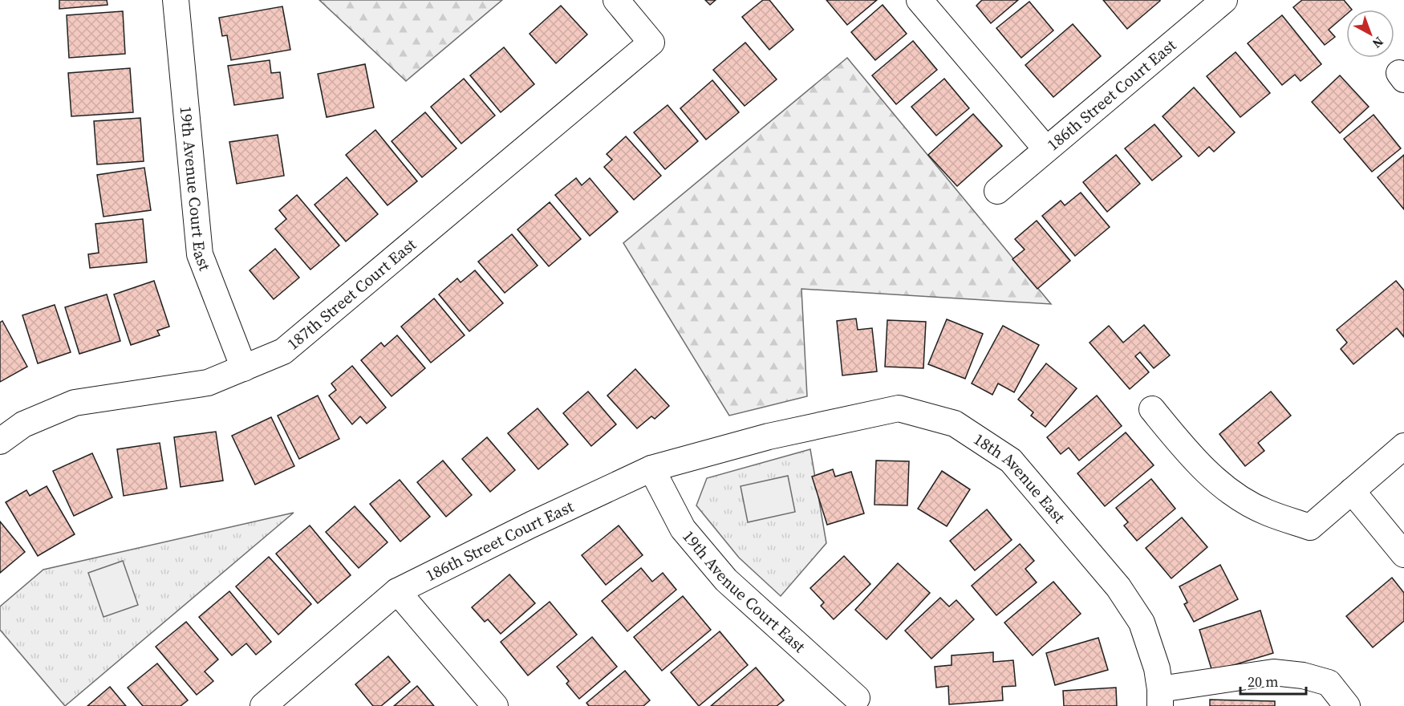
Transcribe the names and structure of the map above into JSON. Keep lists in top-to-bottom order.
{
  "streets": {
    "street": [
      "186th Street Court East",
      "19th Avenue Court East",
      "187th Street Court East",
      "18th Avenue East"
    ]
  },
  "crossings": [
    ["186th Street Court East", "19th Avenue Court East"],
    ["186th Street Court East", "18th Avenue East"],
    ["19th Avenue Court East", "187th Street Court East"]
  ],
  "scale_bar": "20 m",
  "north": "bottom right"
}
